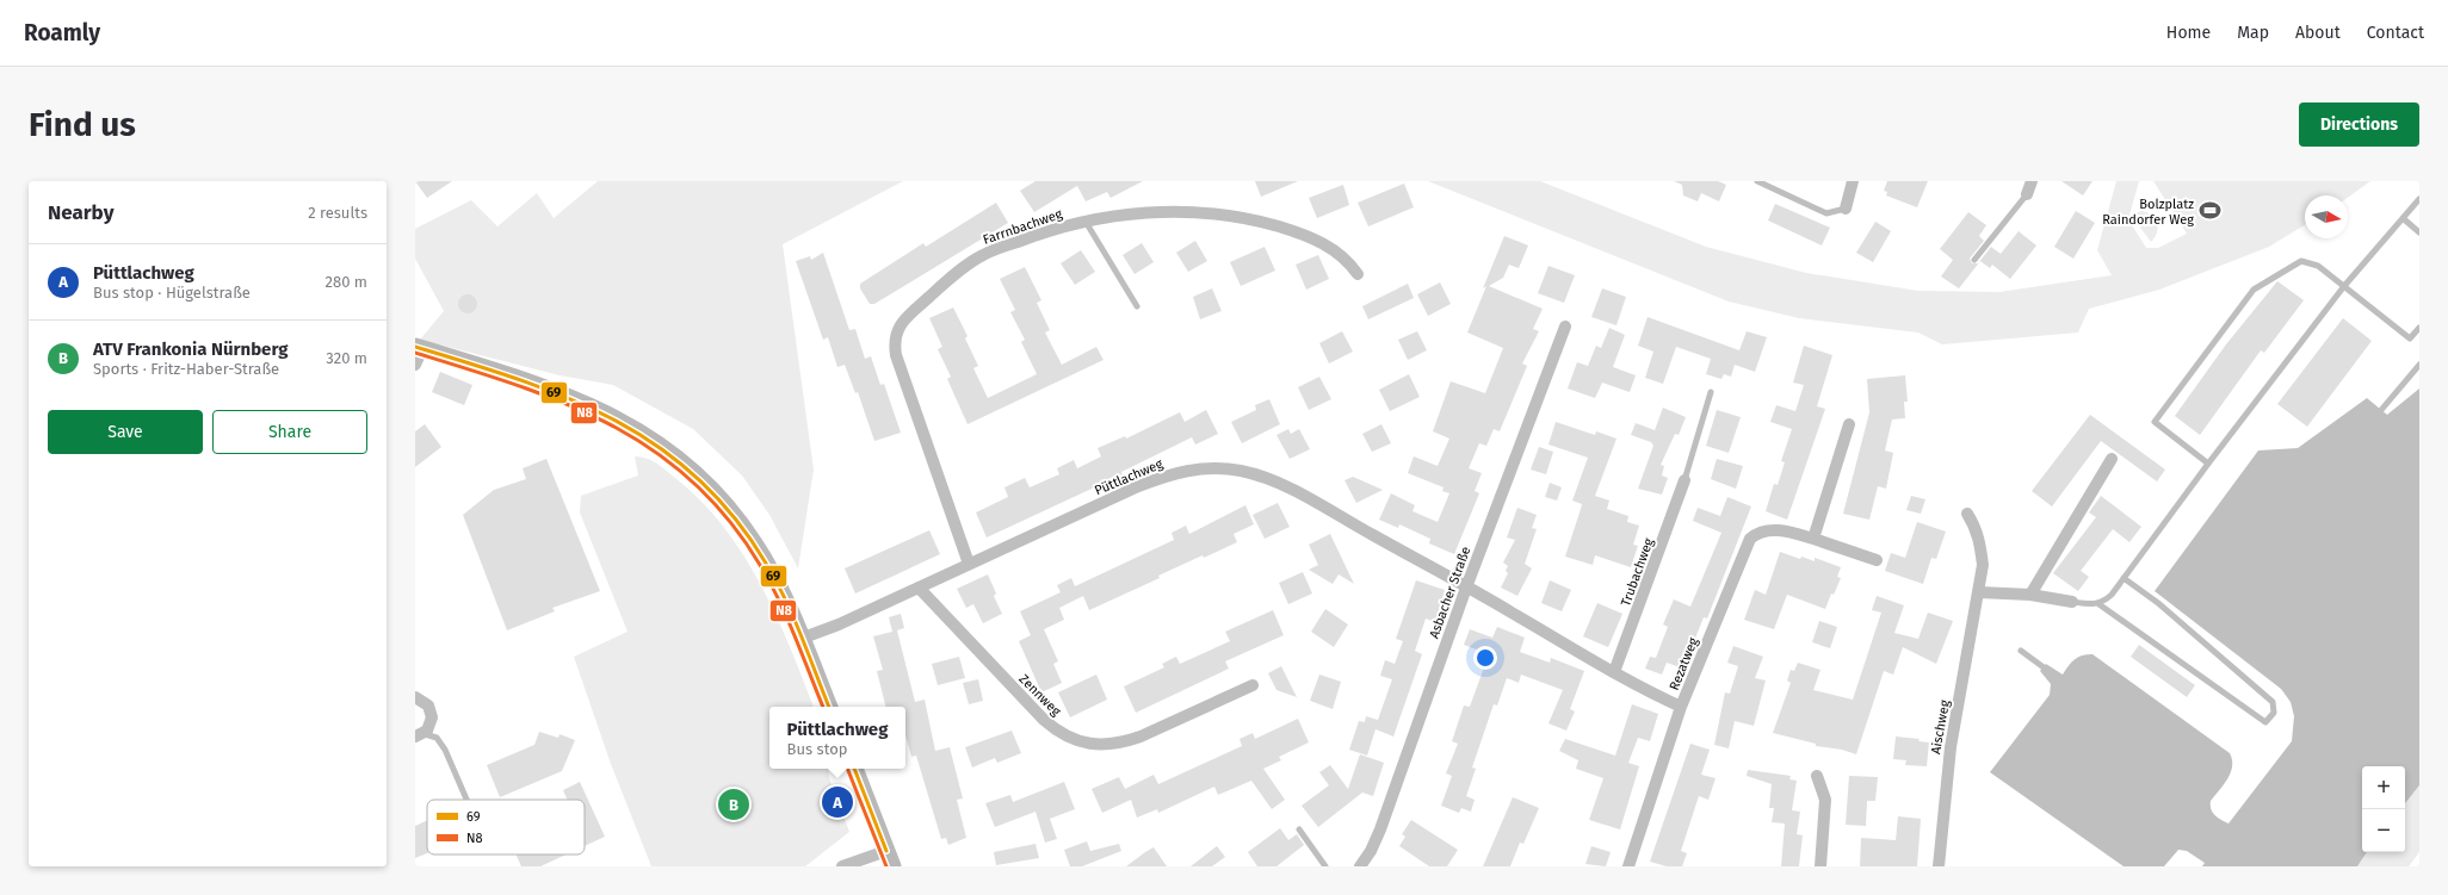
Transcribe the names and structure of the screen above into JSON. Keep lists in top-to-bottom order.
{
  "streets": {
    "street": [
      "Farrnbachweg",
      "Püttlachweg",
      "Trubachweg",
      "Asbacher Straße",
      "Rezatweg",
      "Zennweg",
      "Aischweg"
    ]
  },
  "crossings": [
    ["Farrnbachweg", "Püttlachweg"],
    ["Püttlachweg", "Asbacher Straße"],
    ["Püttlachweg", "Zennweg"]
  ],
  "places": {
    "sports": ["Bolzplatz Raindorfer Weg"]
  },
  "lines": ["transit line 69", "transit line N8"],
  "legend": ["69", "N8"],
  "north": "right",
  "page": {
    "header": "Roamly",
    "nav": [
      "Home",
      "Map",
      "About",
      "Contact"
    ],
    "buttons": [
      "Directions",
      ["Save", "Share"]
    ],
    "title": "Find us",
    "heading": ["Nearby", "2 results"],
    "list": [
      {
        "mark": "A",
        "name": "Püttlachweg",
        "note": "Bus stop · Hügelstraße",
        "value": "280 m"
      },
      {
        "mark": "B",
        "name": "ATV Frankonia Nürnberg",
        "note": "Sports · Fritz-Haber-Straße",
        "value": "320 m"
      }
    ],
    "popup": ["Püttlachweg", "Bus stop"],
    "map_buttons": ["+", "−"],
    "pins": ["A", "B"]
  }
}
